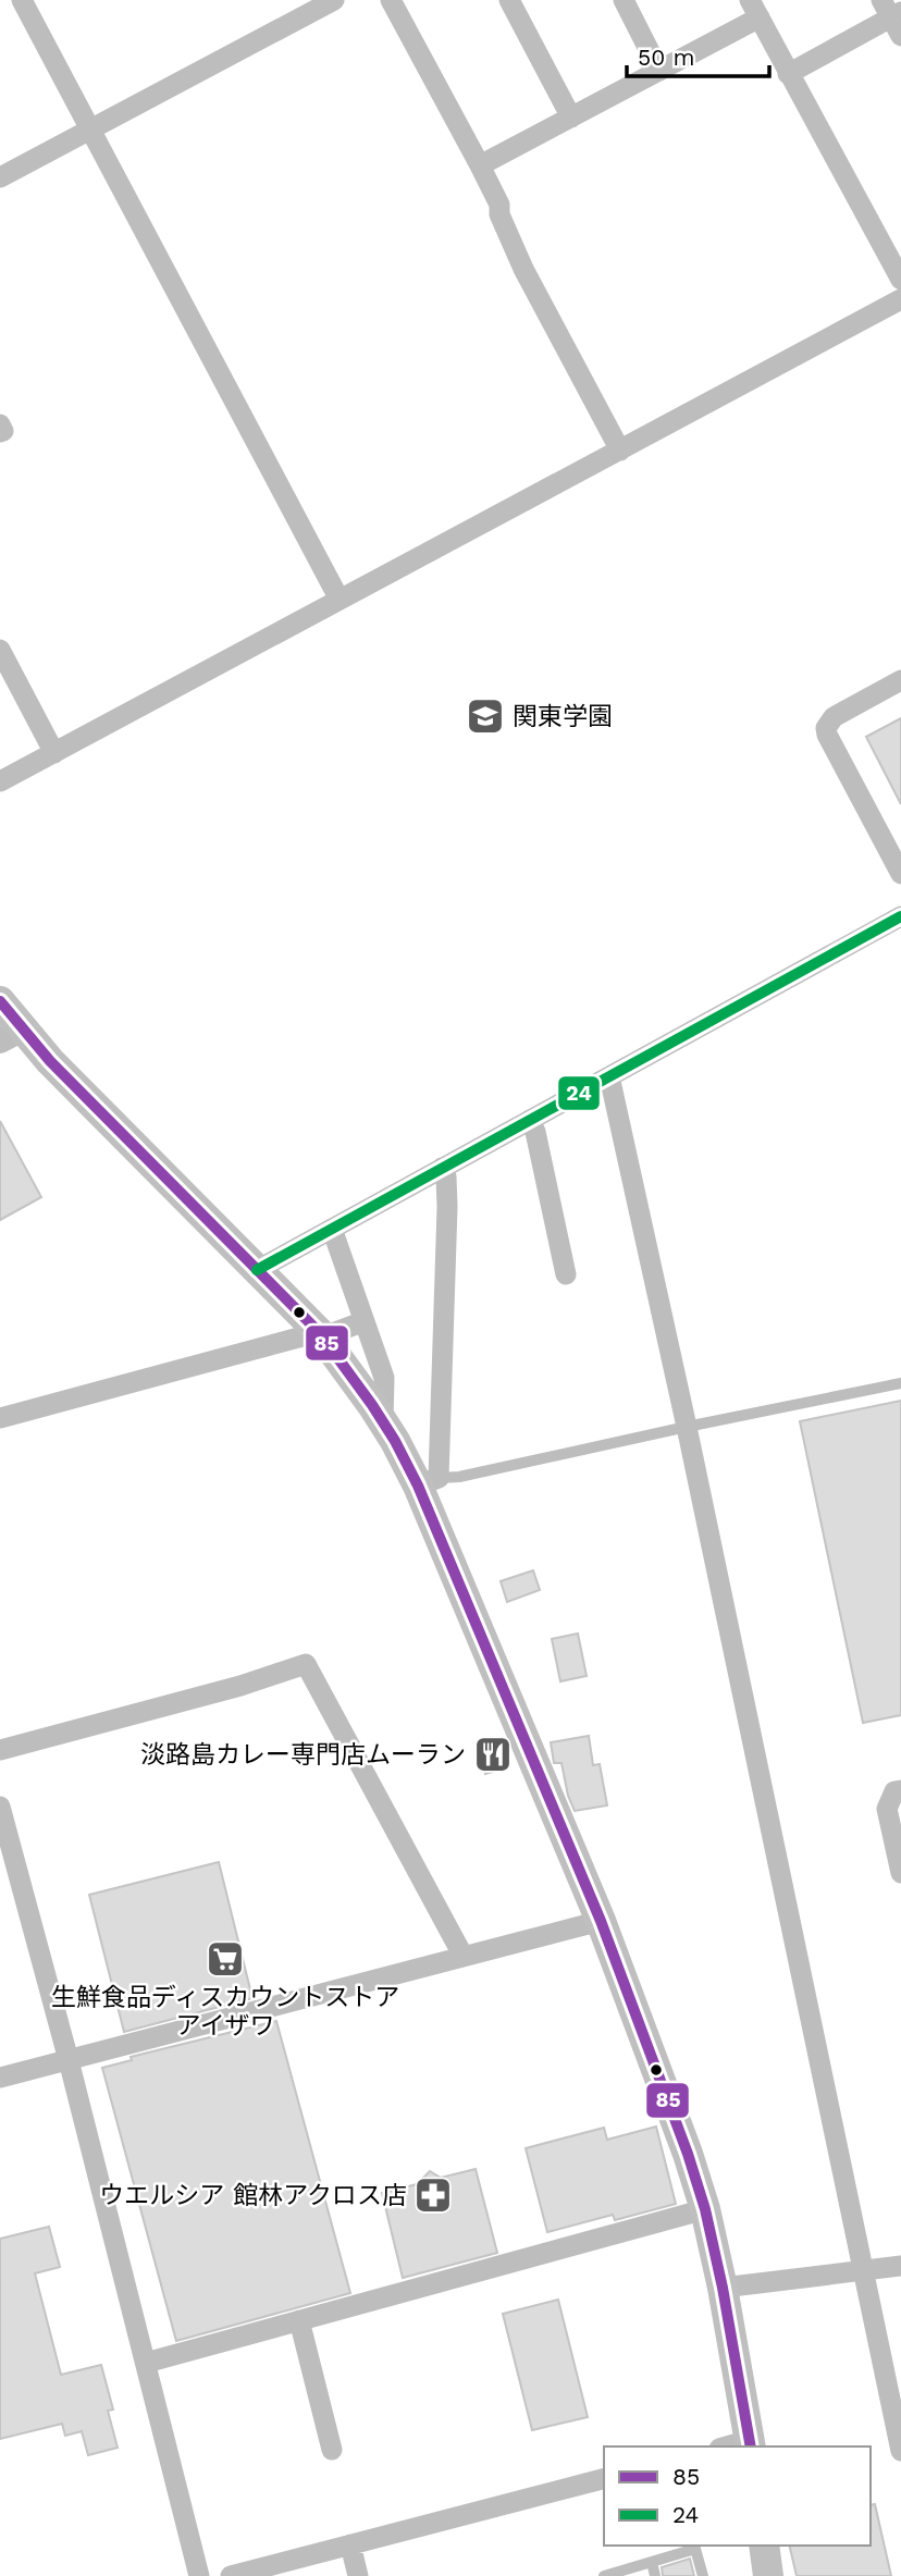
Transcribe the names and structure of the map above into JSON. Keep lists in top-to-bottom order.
{
  "places": {
    "school or university": ["関東学園"],
    "restaurant": ["淡路島カレー専門店ムーラン"],
    "supermarket": ["生鮮食品ディスカウントストア アイザワ"],
    "pharmacy": ["ウエルシア 館林アクロス店"]
  },
  "lines": ["transit line 24", "transit line 85"],
  "legend": ["85", "24"],
  "scale_bar": "50 m"
}
